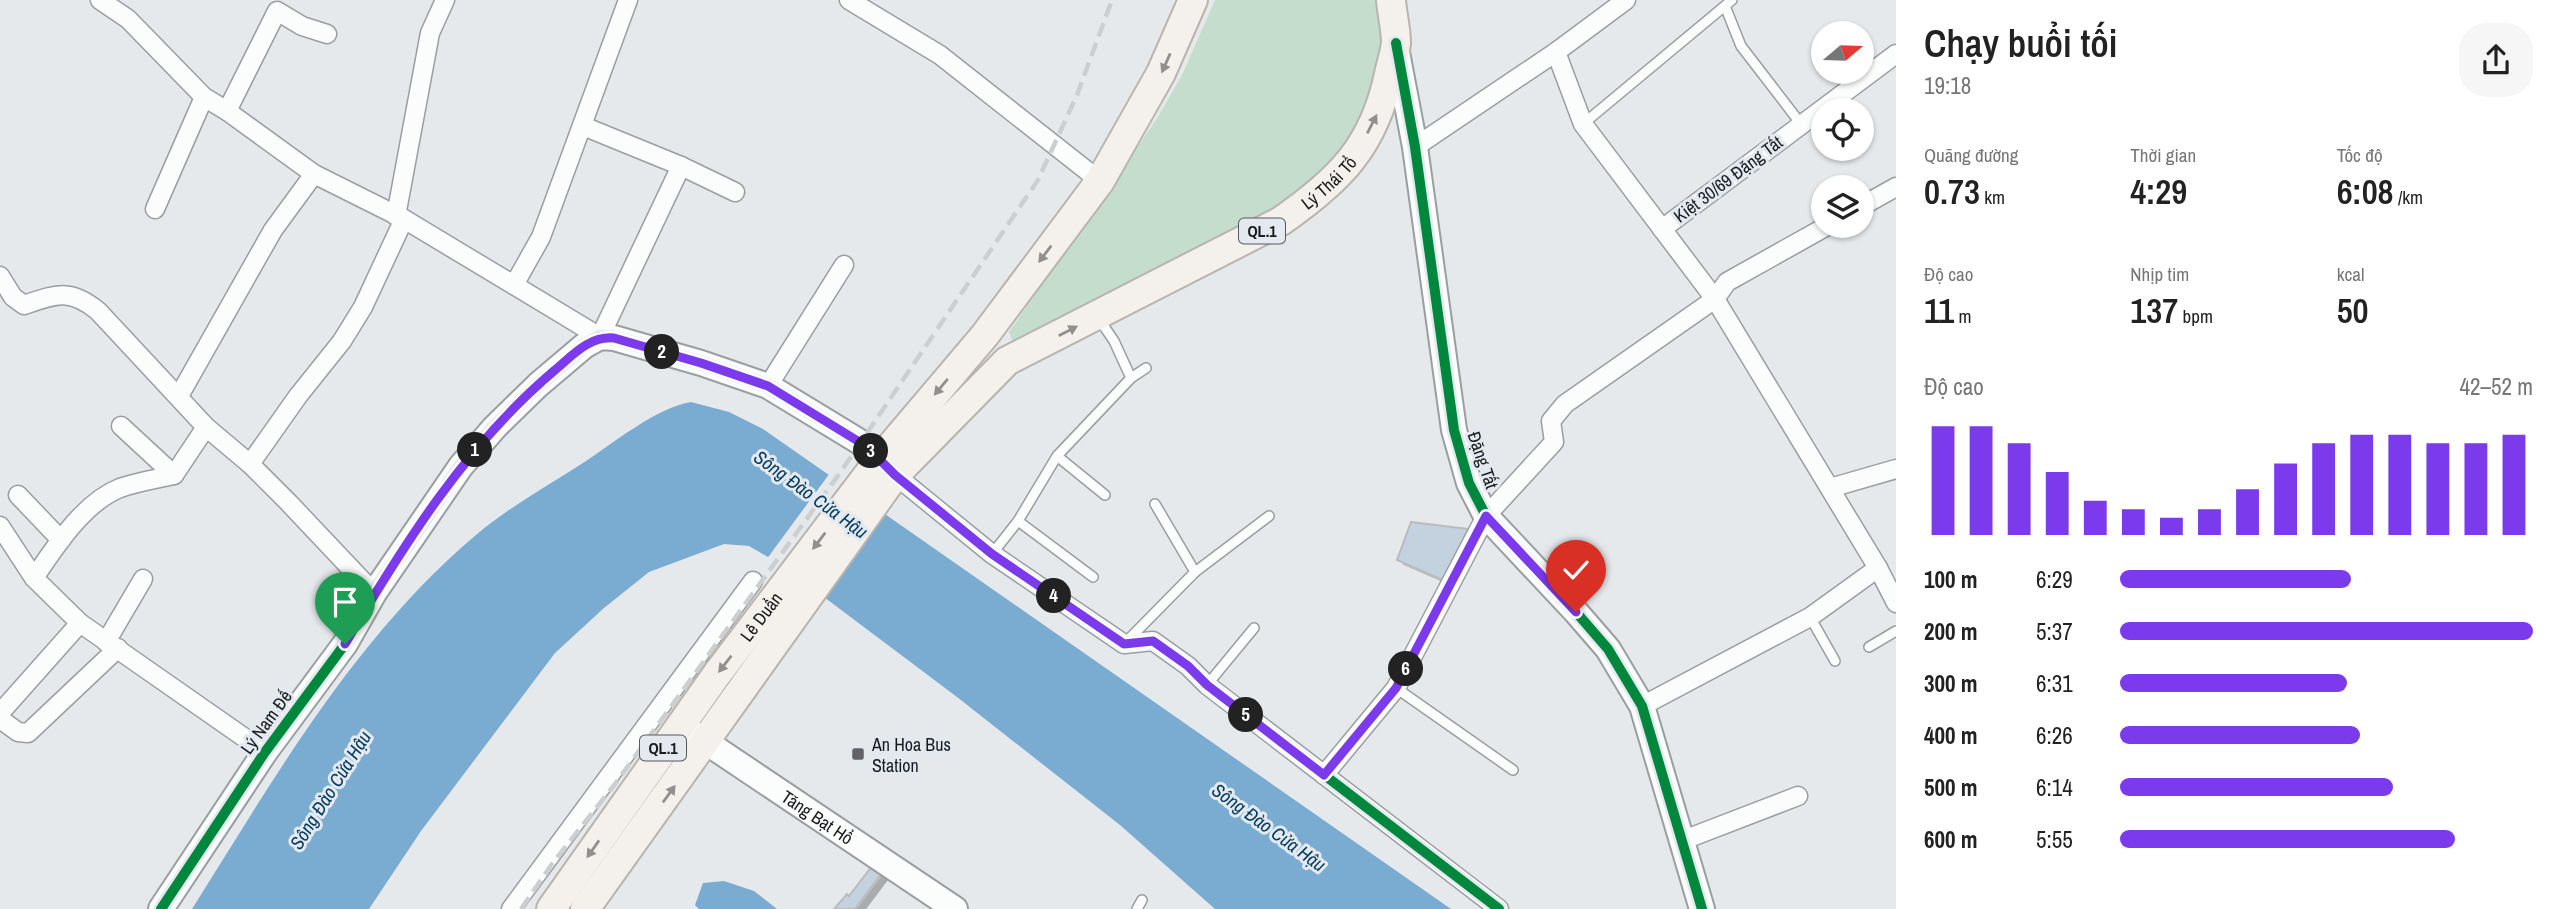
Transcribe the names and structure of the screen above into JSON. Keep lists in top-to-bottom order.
{
  "streets": {
    "main road": ["Lý Thái Tổ", "QL.1", "Lê Duẩn"],
    "street": [
      "Kiệt 30/69 Đặng Tất",
      "Đặng Tất",
      "Lý Nam Đế",
      "Tăng Bạt Hổ"
    ]
  },
  "crossings": [
    ["Lý Thái Tổ", "Đặng Tất"],
    ["Lý Thái Tổ", "Lê Duẩn"],
    ["QL.1", "Lê Duẩn"],
    ["Lê Duẩn", "Tăng Bạt Hổ"]
  ],
  "water": ["Sông Đào Cửa Hậu"],
  "places": {
    "transit": ["An Hoa Bus Station"]
  },
  "north": "right",
  "page": {
    "heading": ["Chạy buổi tối", "19:18"],
    "stats": [
      ["Quãng đường", "0.73 km"],
      ["Thời gian", "4:29"],
      ["Tốc độ", "6:08 /km"],
      ["Độ cao", "11 m"],
      ["Nhịp tim", "137 bpm"],
      ["kcal", "50"]
    ],
    "pins": [
      "2",
      "1",
      "3",
      "4",
      "6",
      "5"
    ],
    "chart": ["Độ cao", "42–52 m"],
    "list": [
      {
        "name": "100 m",
        "note": "6:29"
      },
      {
        "name": "200 m",
        "note": "5:37"
      },
      {
        "name": "300 m",
        "note": "6:31"
      },
      {
        "name": "400 m",
        "note": "6:26"
      },
      {
        "name": "500 m",
        "note": "6:14"
      },
      {
        "name": "600 m",
        "note": "5:55"
      }
    ]
  }
}
